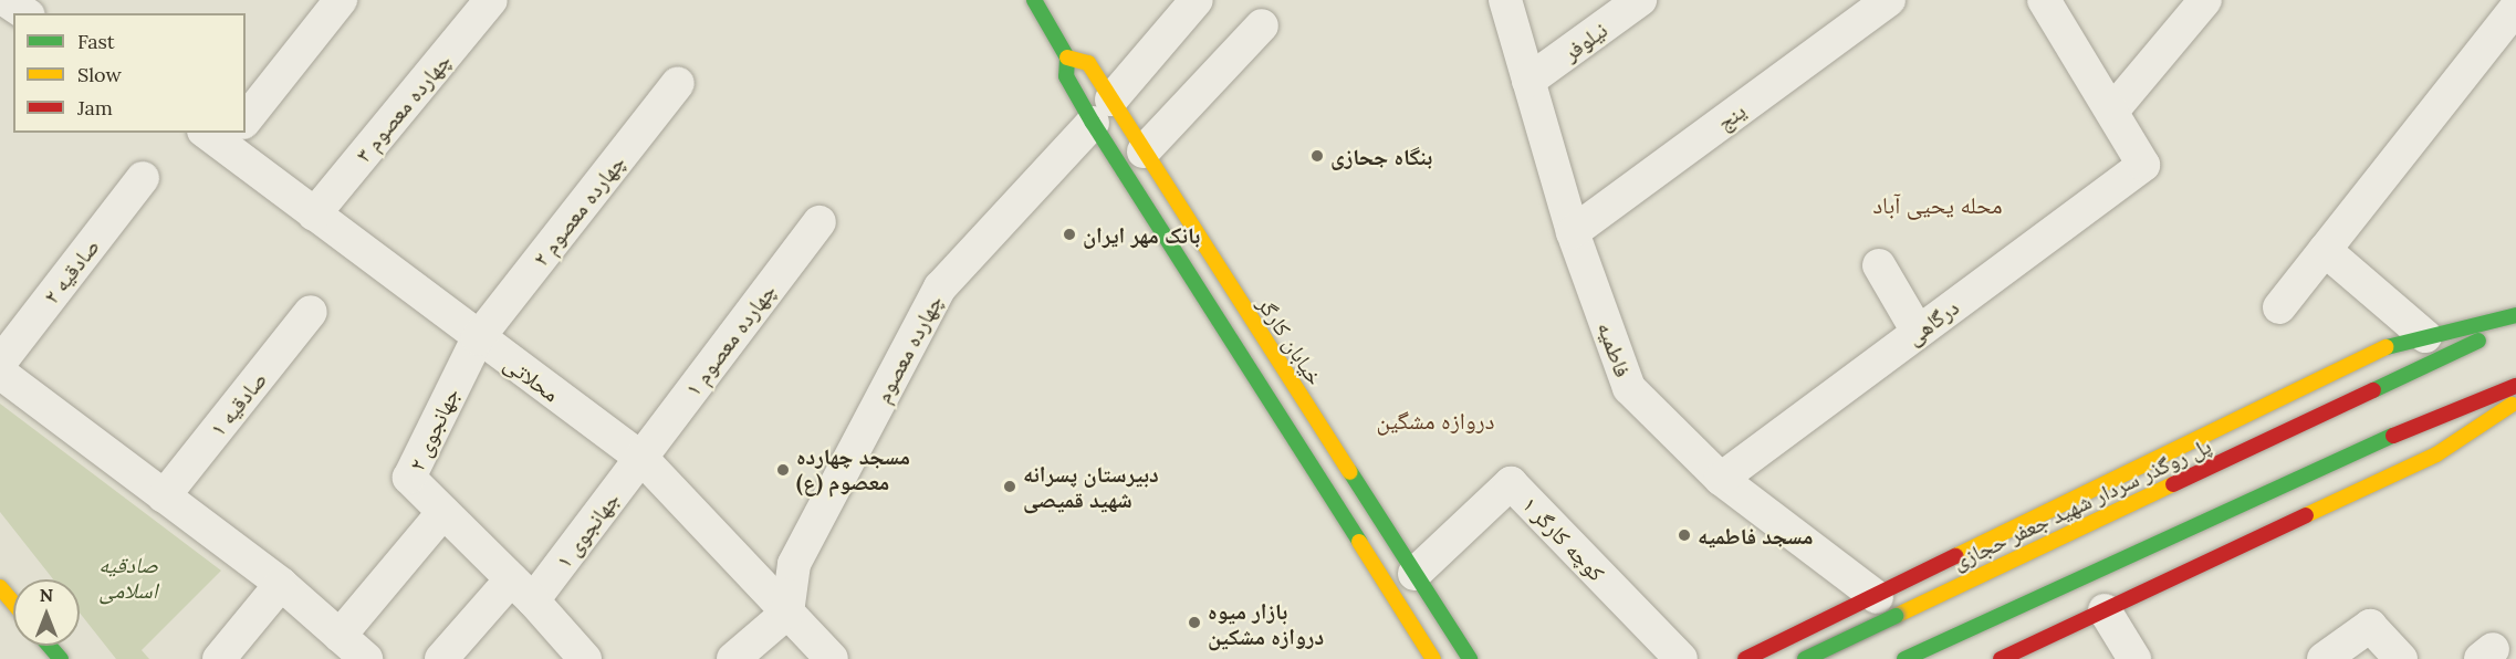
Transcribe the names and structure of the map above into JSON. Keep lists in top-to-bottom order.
{
  "streets": {
    "main road": ["خیابان کارگر", "پل روگذر سردار شهید جعفر حجازی"],
    "street": [
      "نیلوفر",
      "چهارده معصوم ۳",
      "ینج",
      "چهارده معصوم ۲",
      "صادقیه ۲",
      "درگاهی",
      "چهارده معصوم ۱",
      "چهارده معصوم",
      "فاطمیه",
      "محلاتی",
      "صادقیه ۱",
      "جهانجوی ۲",
      "جهانجوی ۱",
      "کوچه کارگر ۱"
    ]
  },
  "crossings": [
    ["نیلوفر", "فاطمیه"],
    ["چهارده معصوم ۳", "محلاتی"],
    ["ینج", "فاطمیه"],
    ["چهارده معصوم ۲", "محلاتی"],
    ["چهارده معصوم ۲", "جهانجوی ۲"],
    ["درگاهی", "فاطمیه"],
    ["چهارده معصوم ۱", "محلاتی"],
    ["چهارده معصوم ۱", "جهانجوی ۱"],
    ["خیابان کارگر", "چهارده معصوم"],
    ["خیابان کارگر", "کوچه کارگر ۱"],
    ["چهارده معصوم", "محلاتی"],
    ["فاطمیه", "پل روگذر سردار شهید جعفر حجازی"],
    ["محلاتی", "جهانجوی ۲"],
    ["محلاتی", "جهانجوی ۱"],
    ["جهانجوی ۲", "جهانجوی ۱"]
  ],
  "districts": ["محله یحیی آباد", "دروازه مشگین"],
  "parks": ["صادقیه اسلامی"],
  "places": [
    "بنگاه جحازی",
    "بانک مهر ایران",
    "مسجد چهارده معصوم (ع)",
    "دبیرستان پسرانه شهید قمیصی",
    "مسجد فاطمیه",
    "بازار میوه دروازه مشکین"
  ],
  "legend": ["Fast", "Slow", "Jam"],
  "north": "top"
}
